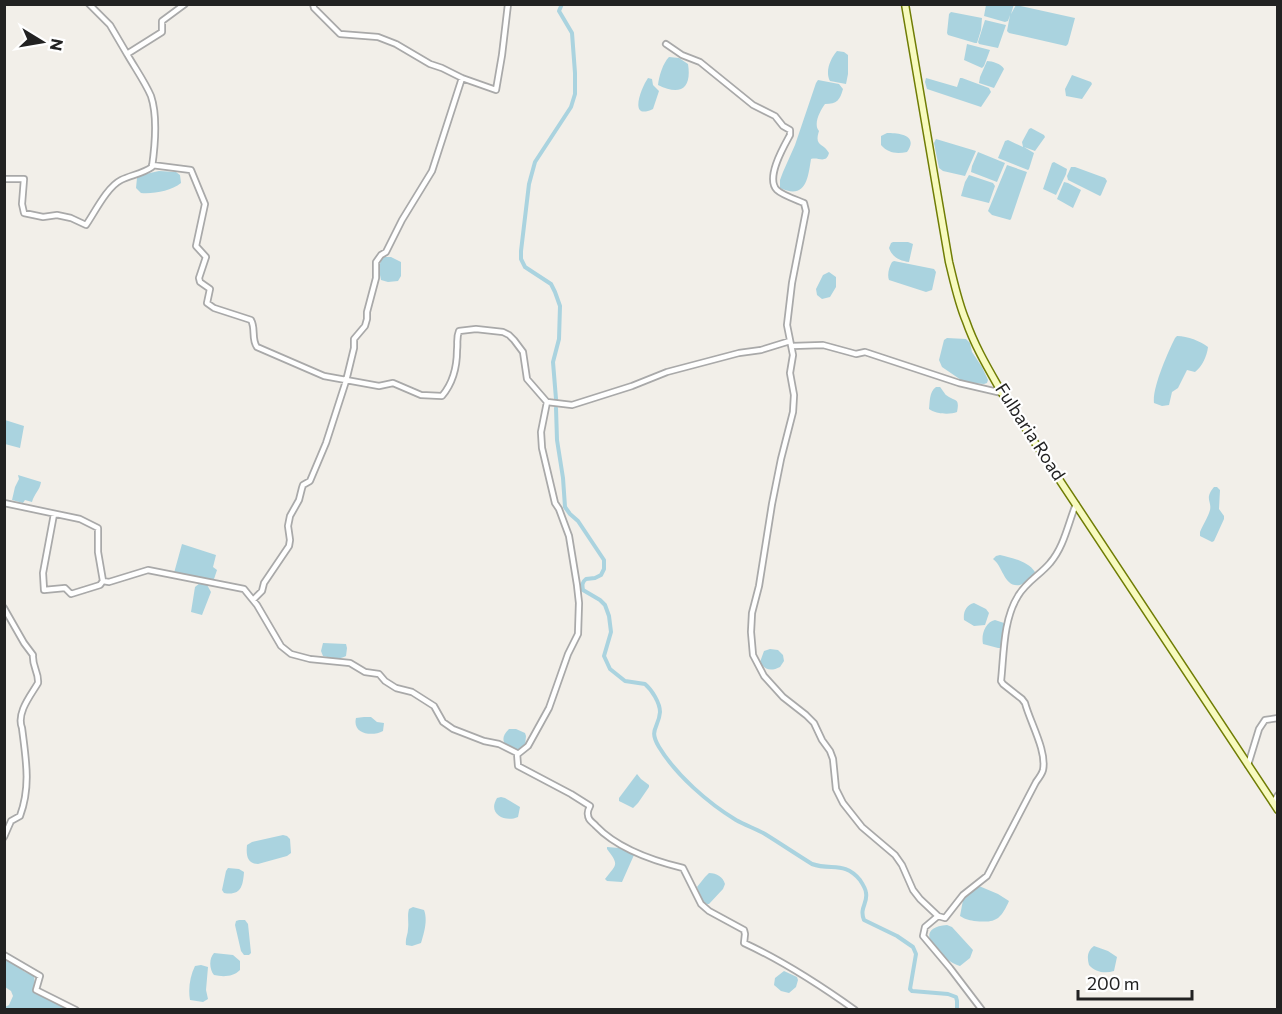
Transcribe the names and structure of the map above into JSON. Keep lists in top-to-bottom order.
{
  "streets": {
    "main road": ["Fulbaria Road"]
  },
  "scale_bar": "200 m",
  "north": "right"
}
